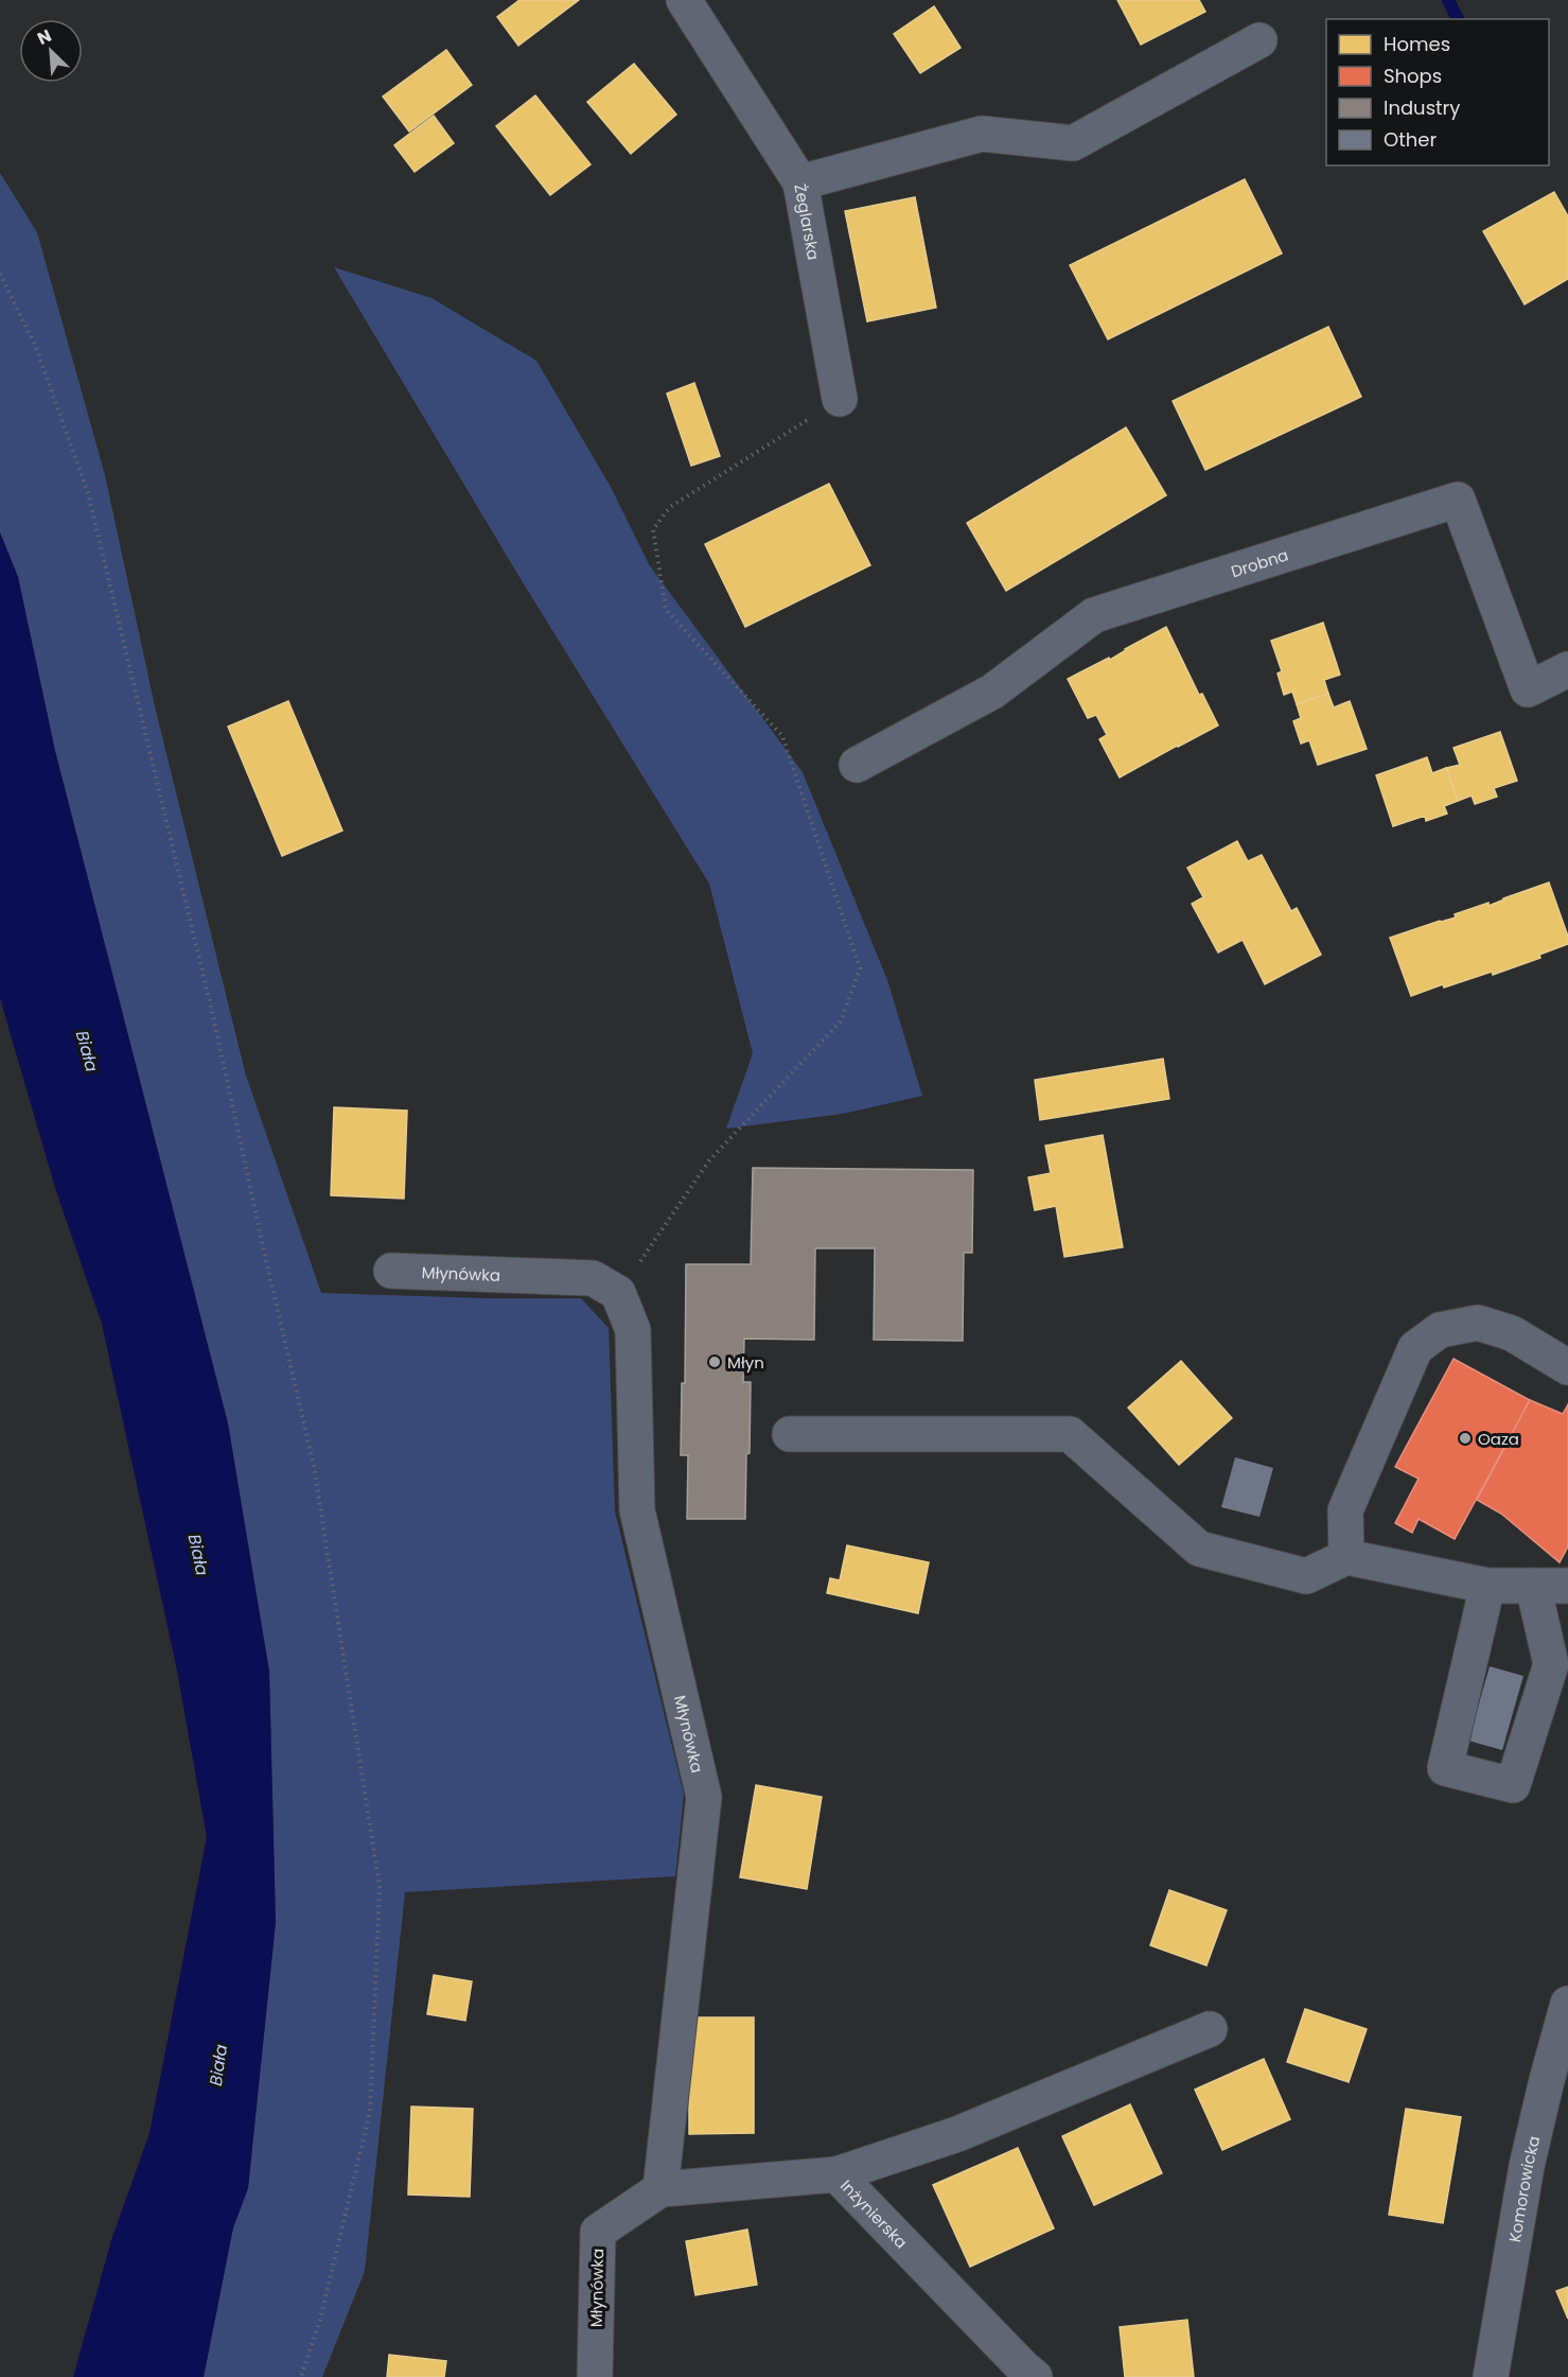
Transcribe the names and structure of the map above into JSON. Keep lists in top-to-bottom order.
{
  "streets": {
    "street": [
      "Żeglarska",
      "Drobna",
      "Młynówka",
      "Komorowicka",
      "Inżynierska"
    ]
  },
  "crossings": [
    ["Młynówka", "Inżynierska"]
  ],
  "water": ["Biała"],
  "places": ["Młyn", "Oaza"],
  "legend": [
    "Homes",
    "Shops",
    "Industry",
    "Other"
  ],
  "north": "top left"
}
